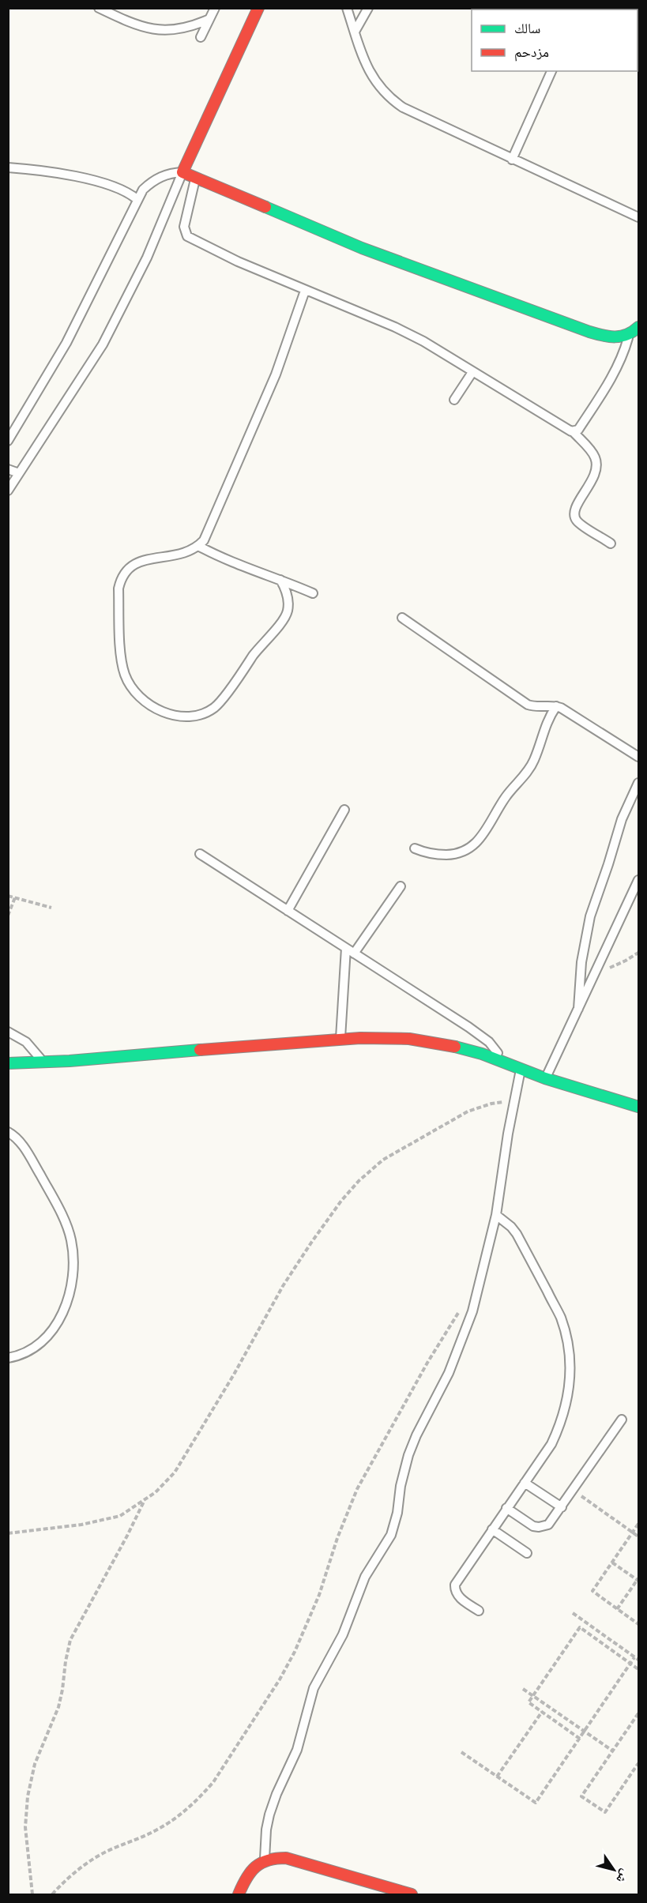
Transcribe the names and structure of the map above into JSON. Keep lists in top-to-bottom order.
{
  "legend": ["سالك", "مزدحم"],
  "north": "bottom right"
}
